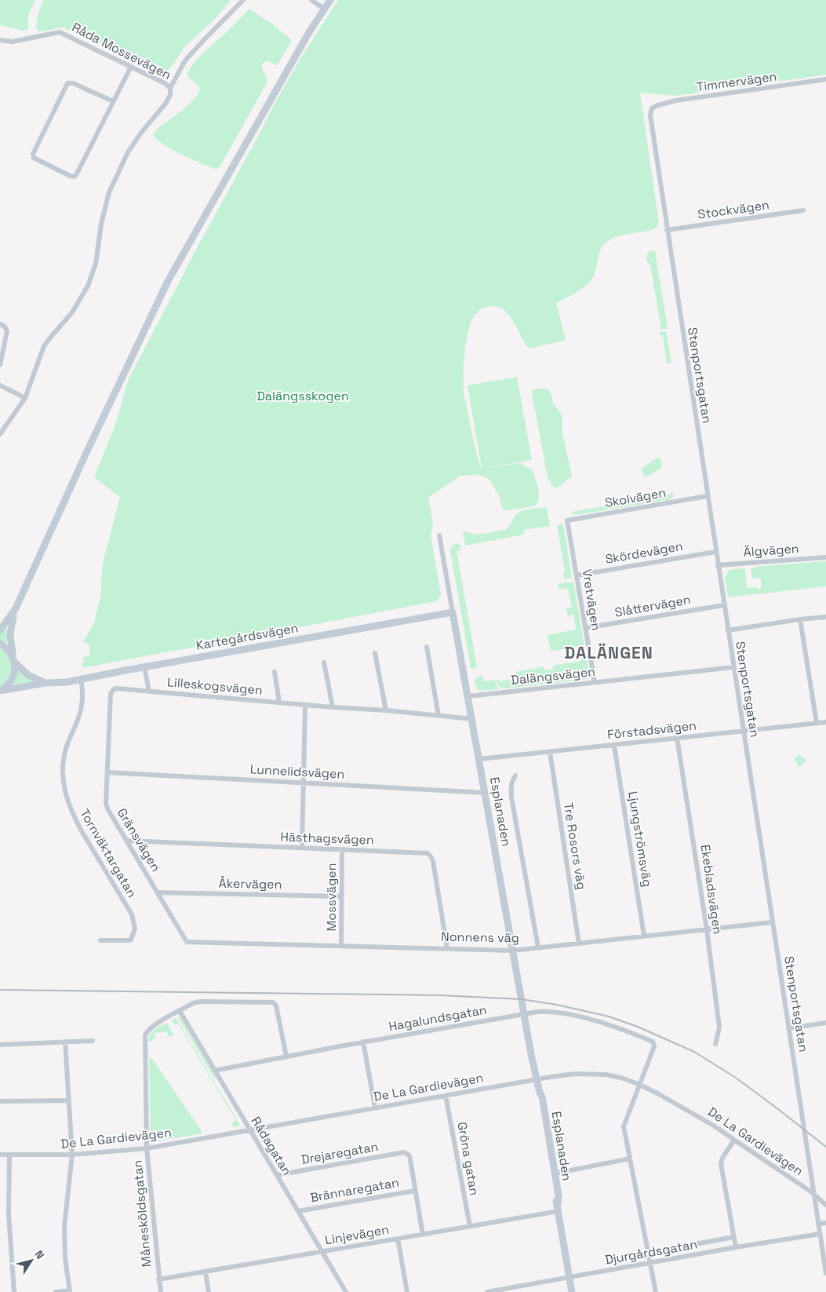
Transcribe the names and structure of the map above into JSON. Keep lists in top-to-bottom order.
{
  "streets": {
    "street": [
      "Råda Mossevägen",
      "Timmervägen",
      "Stockvägen",
      "Stenportsgatan",
      "Skolvägen",
      "Älgvägen",
      "Skördevägen",
      "Vretvägen",
      "Slåttervägen",
      "Kartegårdsvägen",
      "Dalängsvägen",
      "Lilleskogsvägen",
      "Förstadsvägen",
      "Lunnelidsvägen",
      "Esplanaden",
      "Hästhagsvägen",
      "Ljungströmsväg",
      "Gränsvägen",
      "Tre Rosors väg",
      "Tornväktargatan",
      "Åkervägen",
      "Ekebladsvägen",
      "Mossvägen",
      "Nonnens väg",
      "Hagalundsgatan",
      "De La Gardievägen",
      "Rådagatan",
      "Drejaregatan",
      "Gröna gatan",
      "Brännaregatan",
      "Månesköldsgatan",
      "Linjevägen",
      "Djurgårdsgatan"
    ]
  },
  "crossings": [
    ["Timmervägen", "Stenportsgatan"],
    ["Stockvägen", "Stenportsgatan"],
    ["Stenportsgatan", "Skolvägen"],
    ["Stenportsgatan", "Älgvägen"],
    ["Stenportsgatan", "Skördevägen"],
    ["Stenportsgatan", "Slåttervägen"],
    ["Stenportsgatan", "Dalängsvägen"],
    ["Stenportsgatan", "Förstadsvägen"],
    ["Stenportsgatan", "Nonnens väg"],
    ["Stenportsgatan", "De La Gardievägen"],
    ["Stenportsgatan", "Djurgårdsgatan"],
    ["Skolvägen", "Vretvägen"],
    ["Skördevägen", "Vretvägen"],
    ["Vretvägen", "Slåttervägen"],
    ["Vretvägen", "Dalängsvägen"],
    ["Kartegårdsvägen", "Lilleskogsvägen"],
    ["Kartegårdsvägen", "Esplanaden"],
    ["Kartegårdsvägen", "Tornväktargatan"],
    ["Dalängsvägen", "Esplanaden"],
    ["Lilleskogsvägen", "Esplanaden"],
    ["Lilleskogsvägen", "Gränsvägen"],
    ["Förstadsvägen", "Esplanaden"],
    ["Förstadsvägen", "Ljungströmsväg"],
    ["Förstadsvägen", "Tre Rosors väg"],
    ["Förstadsvägen", "Ekebladsvägen"],
    ["Lunnelidsvägen", "Esplanaden"],
    ["Lunnelidsvägen", "Gränsvägen"],
    ["Esplanaden", "Nonnens väg"],
    ["Esplanaden", "Hagalundsgatan"],
    ["Esplanaden", "De La Gardievägen"],
    ["Esplanaden", "Linjevägen"],
    ["Esplanaden", "Djurgårdsgatan"],
    ["Hästhagsvägen", "Gränsvägen"],
    ["Hästhagsvägen", "Mossvägen"],
    ["Hästhagsvägen", "Nonnens väg"],
    ["Ljungströmsväg", "Nonnens väg"],
    ["Gränsvägen", "Åkervägen"],
    ["Gränsvägen", "Nonnens väg"],
    ["Tre Rosors väg", "Nonnens väg"],
    ["Åkervägen", "Mossvägen"],
    ["Ekebladsvägen", "Nonnens väg"],
    ["Mossvägen", "Nonnens väg"],
    ["Hagalundsgatan", "De La Gardievägen"],
    ["Hagalundsgatan", "Rådagatan"],
    ["Hagalundsgatan", "Månesköldsgatan"],
    ["De La Gardievägen", "Rådagatan"],
    ["De La Gardievägen", "Gröna gatan"],
    ["De La Gardievägen", "Månesköldsgatan"],
    ["Rådagatan", "Drejaregatan"],
    ["Rådagatan", "Brännaregatan"],
    ["Rådagatan", "Månesköldsgatan"],
    ["Rådagatan", "Linjevägen"],
    ["Drejaregatan", "Brännaregatan"],
    ["Gröna gatan", "Linjevägen"],
    ["Månesköldsgatan", "Linjevägen"]
  ],
  "districts": ["DALÄNGEN"],
  "parks": ["Dalängsskogen"],
  "north": "top right"
}
